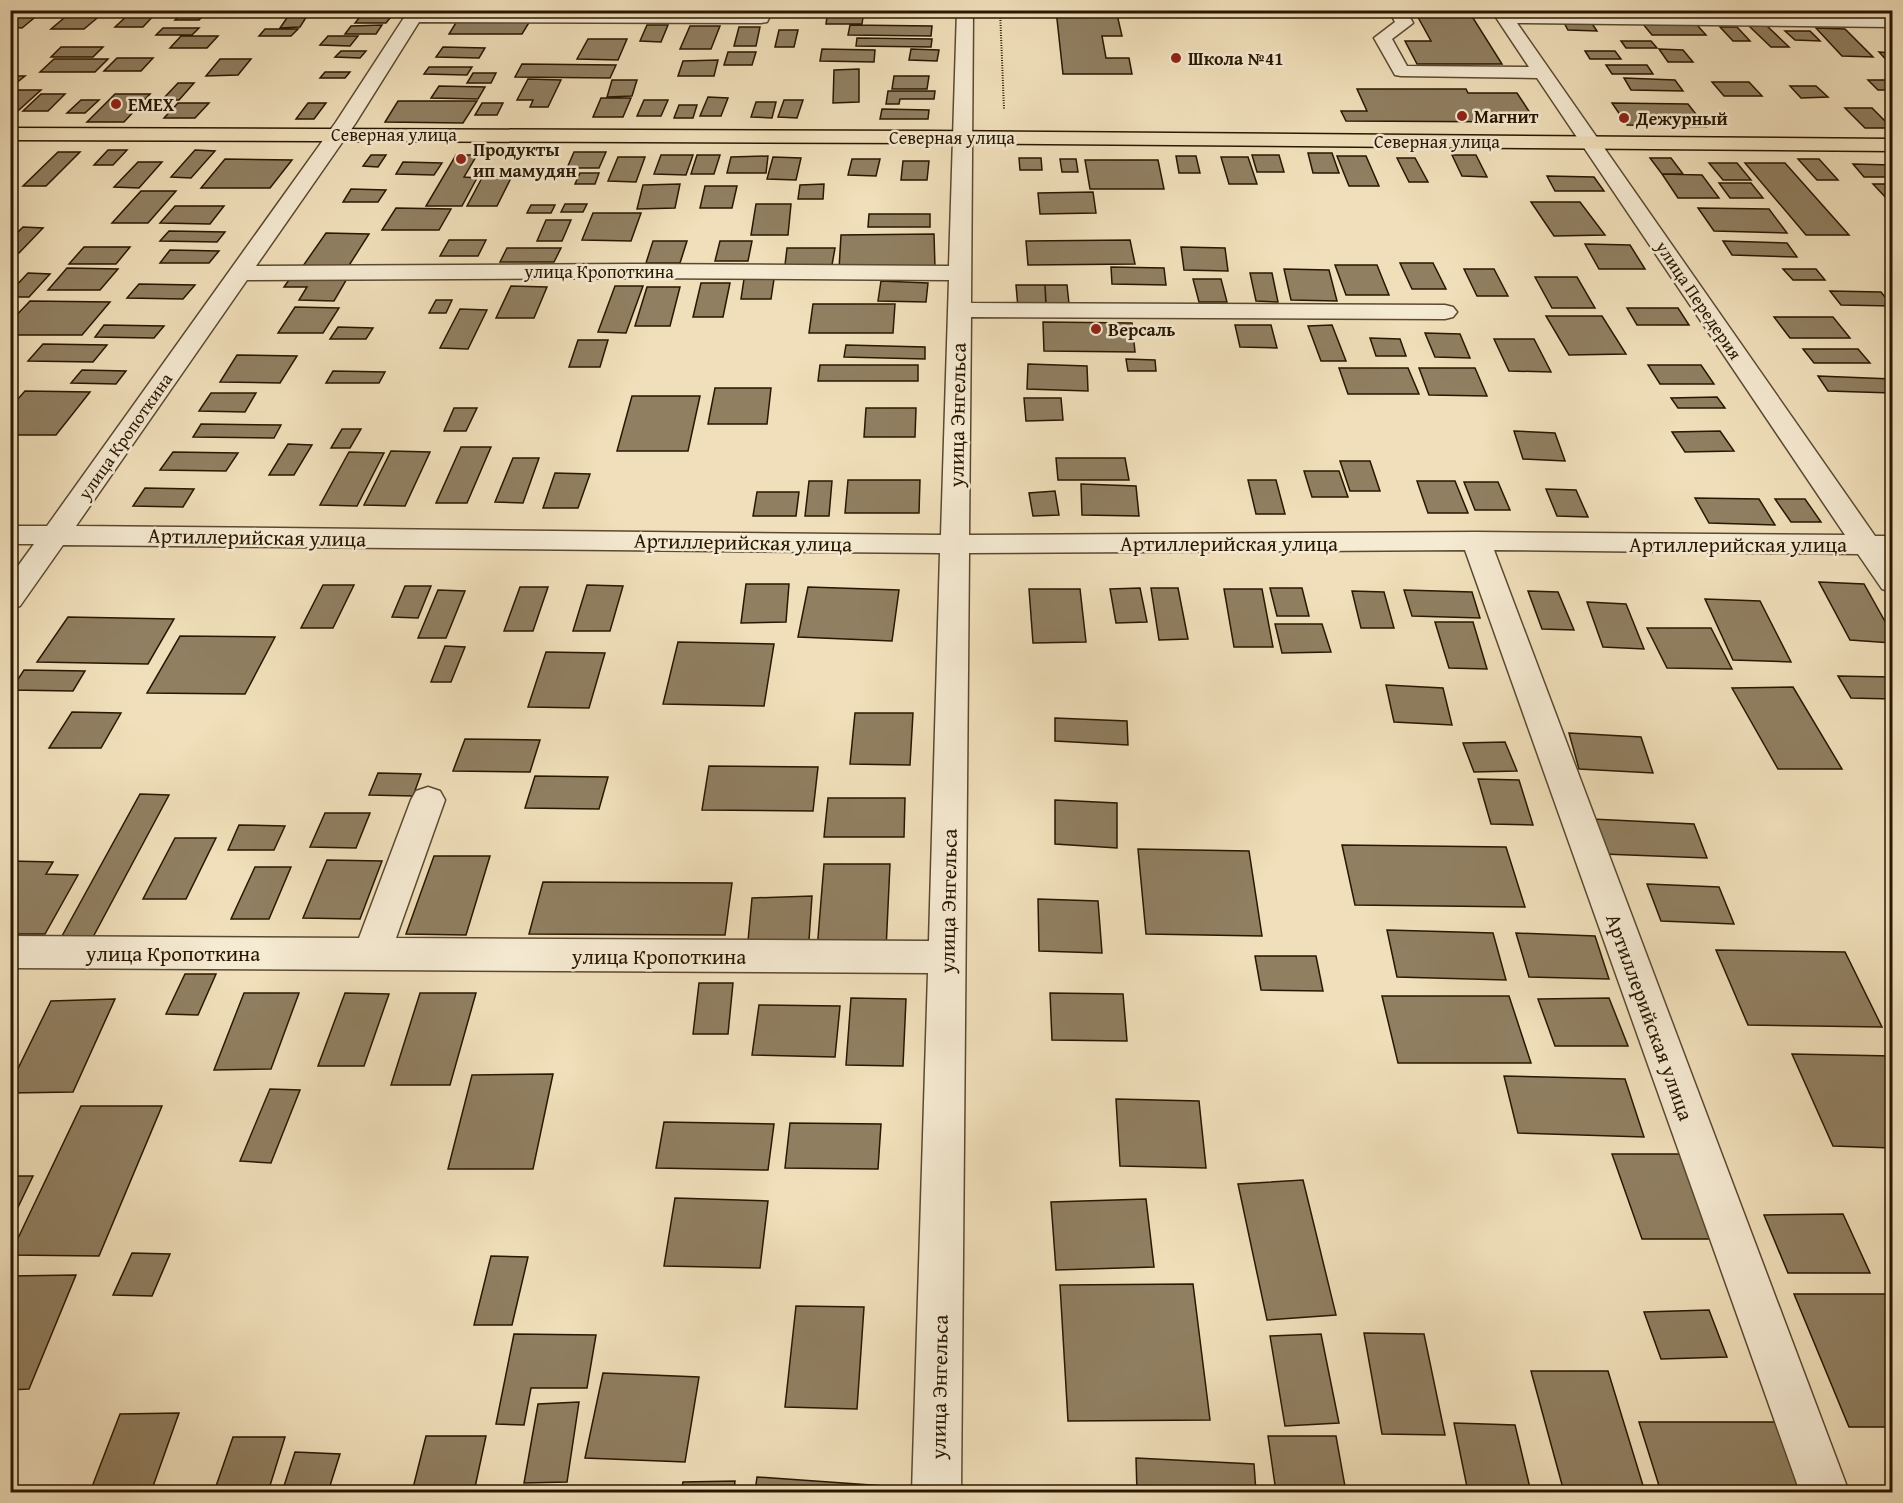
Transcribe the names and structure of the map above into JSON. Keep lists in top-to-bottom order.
{
  "streets": {
    "main road": ["Северная улица"],
    "street": [
      "улица Кропоткина",
      "улица Передерия",
      "улица Энгельса",
      "Артиллерийская улица"
    ]
  },
  "crossings": [
    ["Северная улица", "улица Кропоткина"],
    ["Северная улица", "улица Передерия"],
    ["Северная улица", "улица Энгельса"],
    ["улица Кропоткина", "улица Энгельса"],
    ["улица Кропоткина", "Артиллерийская улица"],
    ["улица Передерия", "Артиллерийская улица"],
    ["улица Энгельса", "Артиллерийская улица"]
  ],
  "places": [
    "Школа №41",
    "EMEX",
    "Магнит",
    "Дежурный",
    "Продукты ип мамудян",
    "Версаль"
  ]
}
